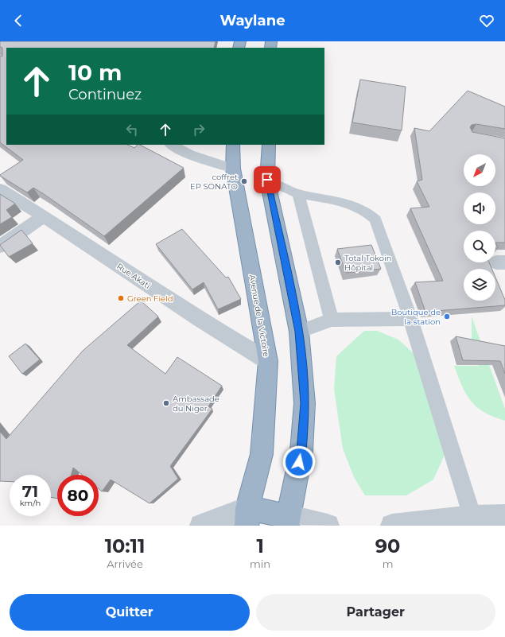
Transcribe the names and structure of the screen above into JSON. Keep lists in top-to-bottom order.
{
  "streets": {
    "highway": ["Avenue de la Victoire"],
    "street": ["Rue Akati"]
  },
  "crossings": [
    ["Rue Akati", "Avenue de la Victoire"]
  ],
  "places": [
    "coffret EP SONATO",
    "Total Tokoin Hôpital",
    "Green Field",
    "Boutique de la station",
    "Ambassade du Niger"
  ],
  "north": "bottom left",
  "page": {
    "header": "Waylane",
    "turn": ["10 m", "Continuez"],
    "speed": "71 km/h",
    "limit": "80",
    "eta": [
      "10:11",
      "Arrivée",
      "1",
      "min",
      "90",
      "m"
    ],
    "buttons": ["Quitter", "Partager"]
  }
}
